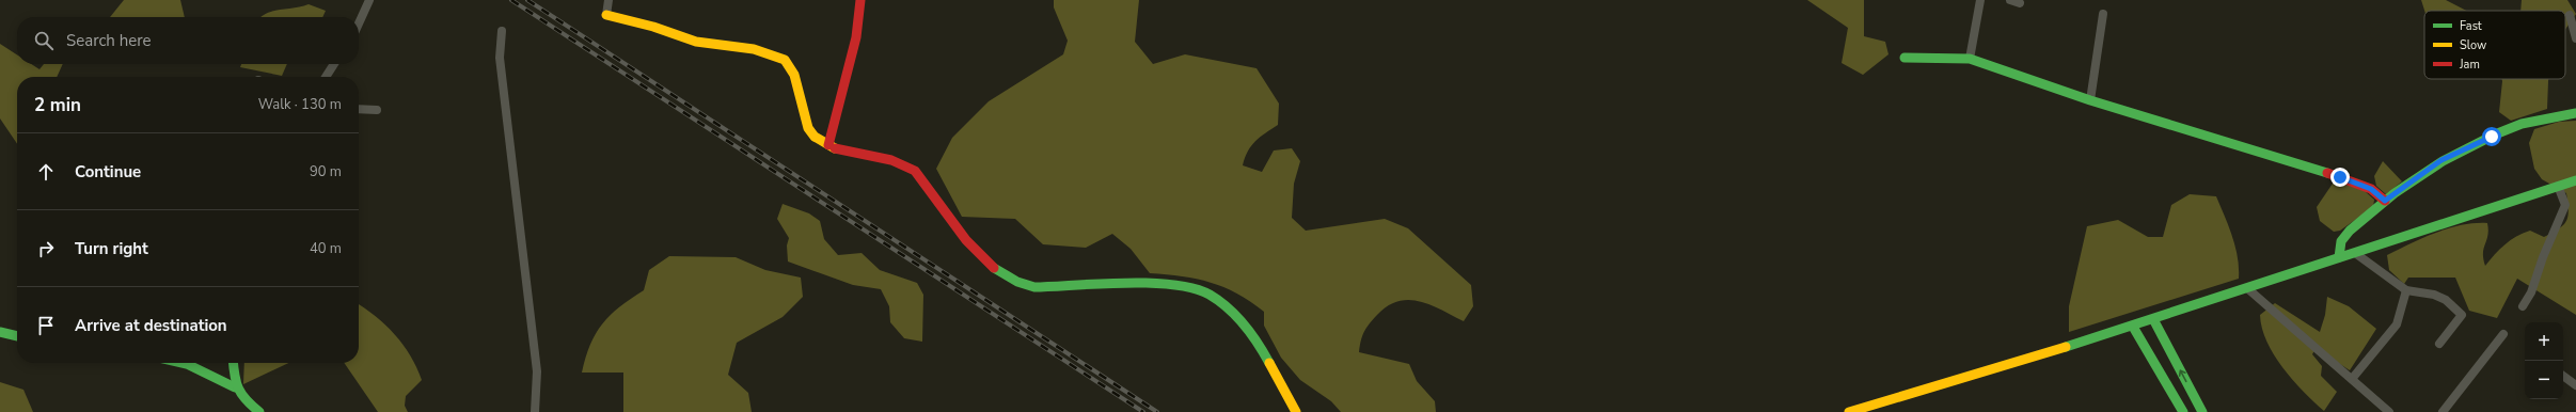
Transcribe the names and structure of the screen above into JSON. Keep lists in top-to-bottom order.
{
  "legend": ["Fast", "Slow", "Jam"],
  "page": {
    "search": "Search here",
    "heading": ["2 min", "Walk · 130 m"],
    "list": [
      ["Continue", "90 m"],
      ["Turn right", "40 m"],
      "Arrive at destination"
    ],
    "map_buttons": ["+", "−"]
  }
}
